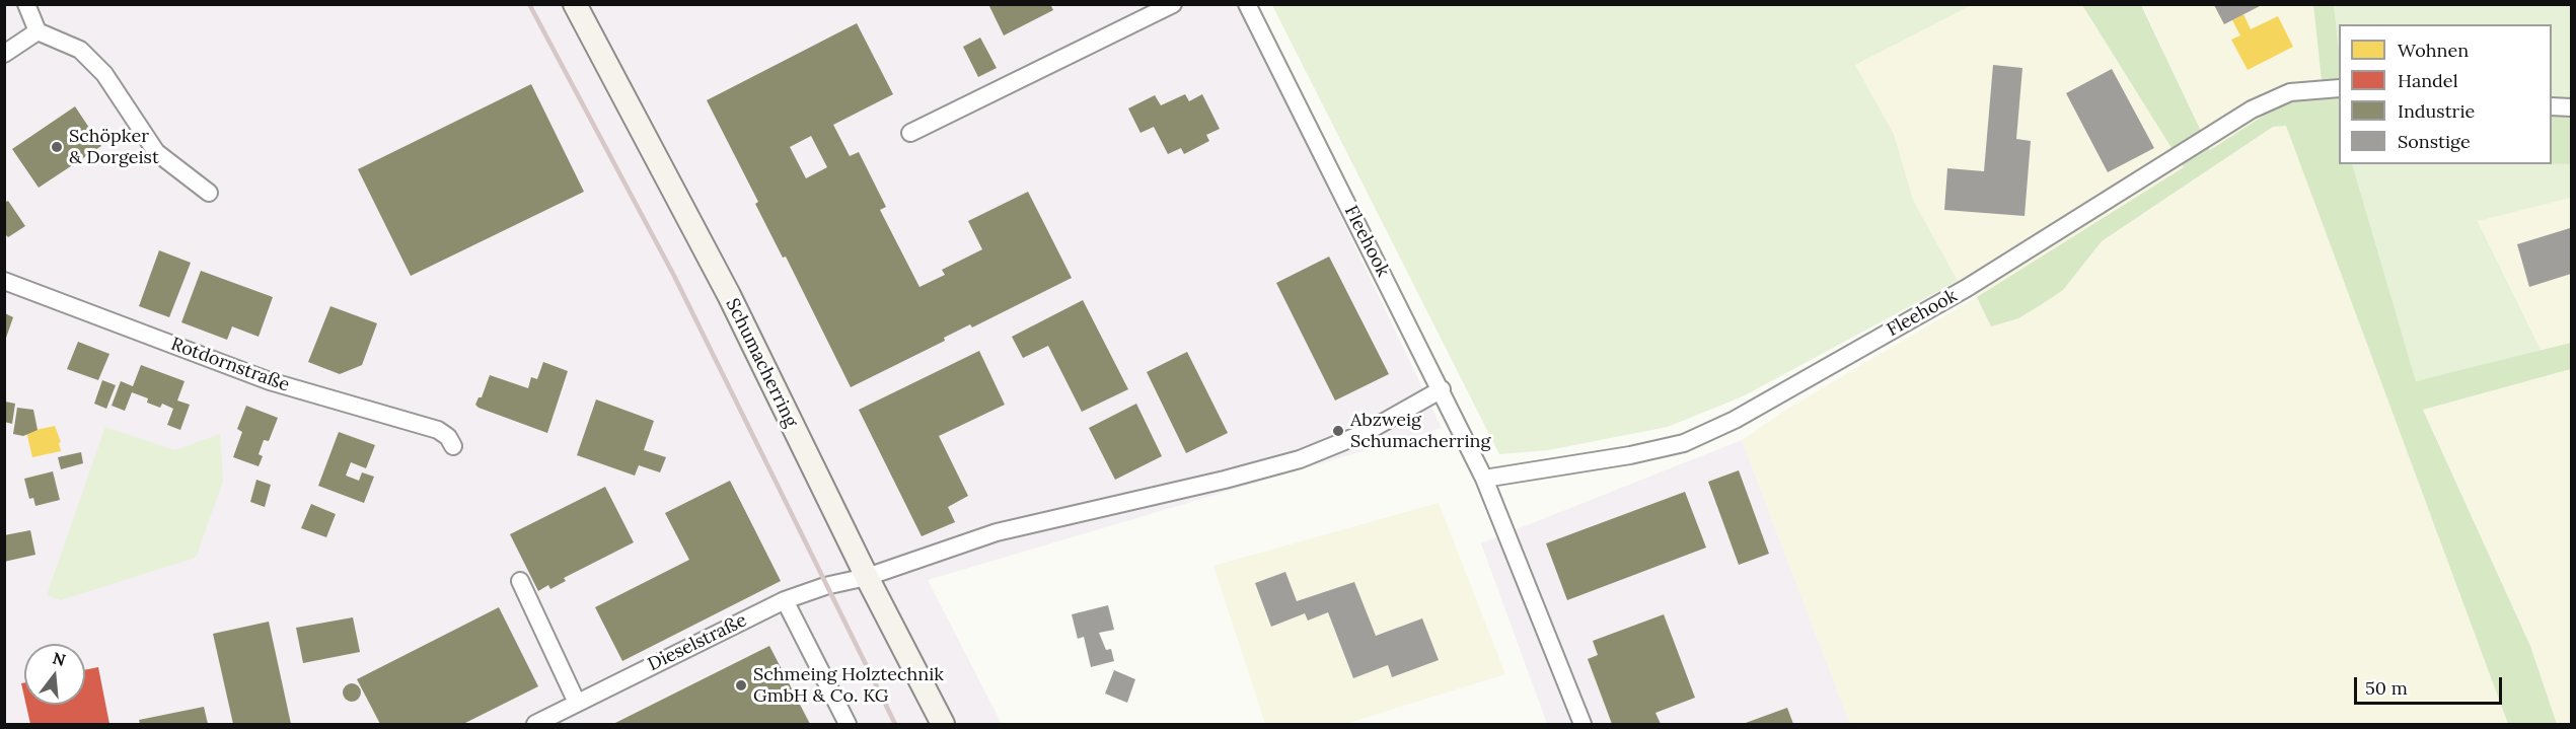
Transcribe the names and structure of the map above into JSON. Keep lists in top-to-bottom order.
{
  "streets": {
    "main road": ["Schumacherring"],
    "street": ["Fleehook", "Rotdornstraße", "Dieselstraße"]
  },
  "crossings": [
    ["Fleehook", "Dieselstraße"],
    ["Schumacherring", "Dieselstraße"]
  ],
  "places": ["Schöpker & Dorgeist", "Abzweig Schumacherring", "Schmeing Holztechnik GmbH & Co. KG"],
  "legend": [
    "Wohnen",
    "Handel",
    "Industrie",
    "Sonstige"
  ],
  "scale_bar": "50 m",
  "north": "top"
}
